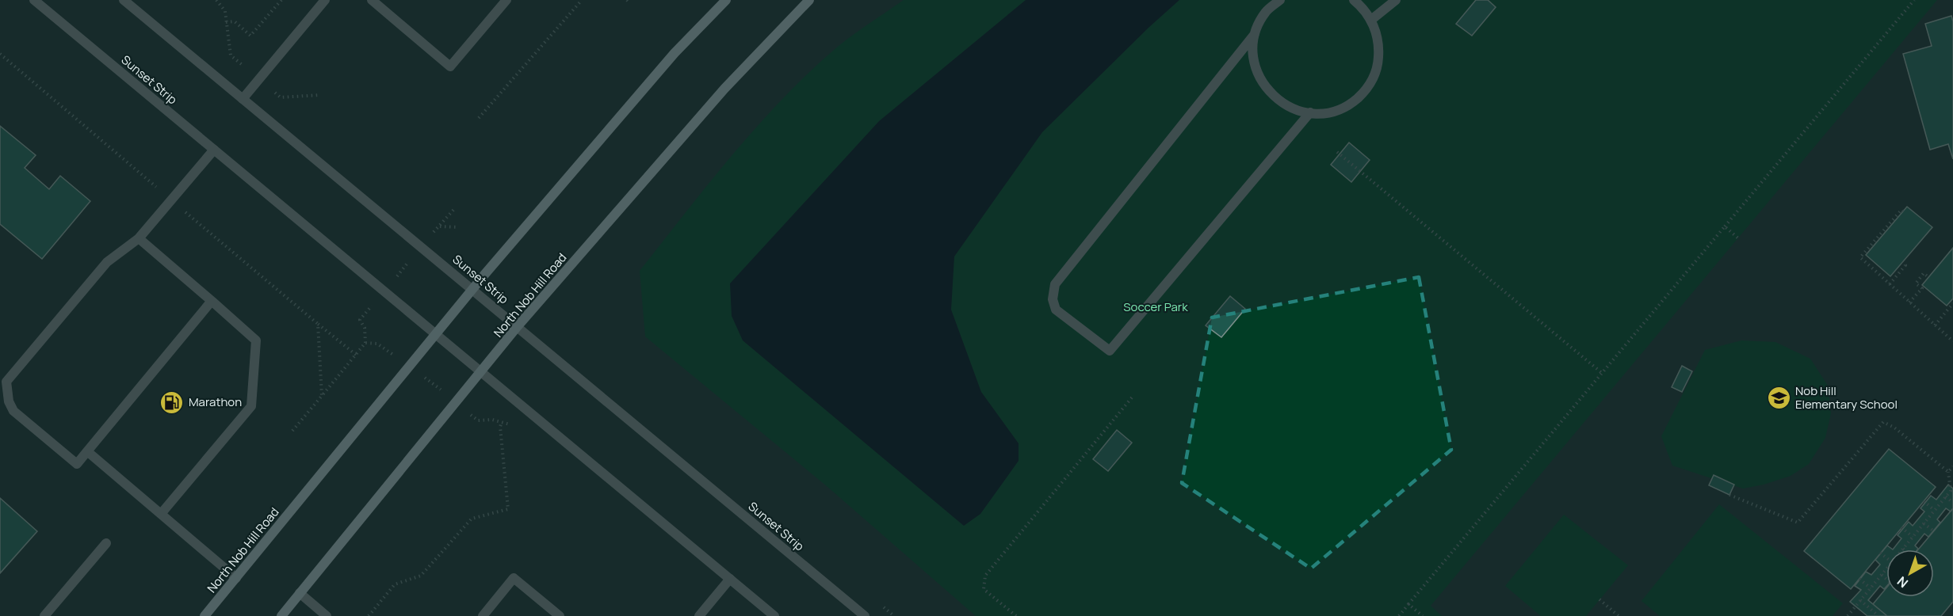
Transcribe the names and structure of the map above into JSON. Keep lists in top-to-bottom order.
{
  "streets": {
    "main road": ["North Nob Hill Road"],
    "street": ["Sunset Strip"]
  },
  "crossings": [
    ["Sunset Strip", "North Nob Hill Road"]
  ],
  "parks": ["Soccer Park"],
  "places": {
    "school or university": ["Nob Hill Elementary School"],
    "fuel station": ["Marathon"]
  },
  "north": "bottom left"
}
